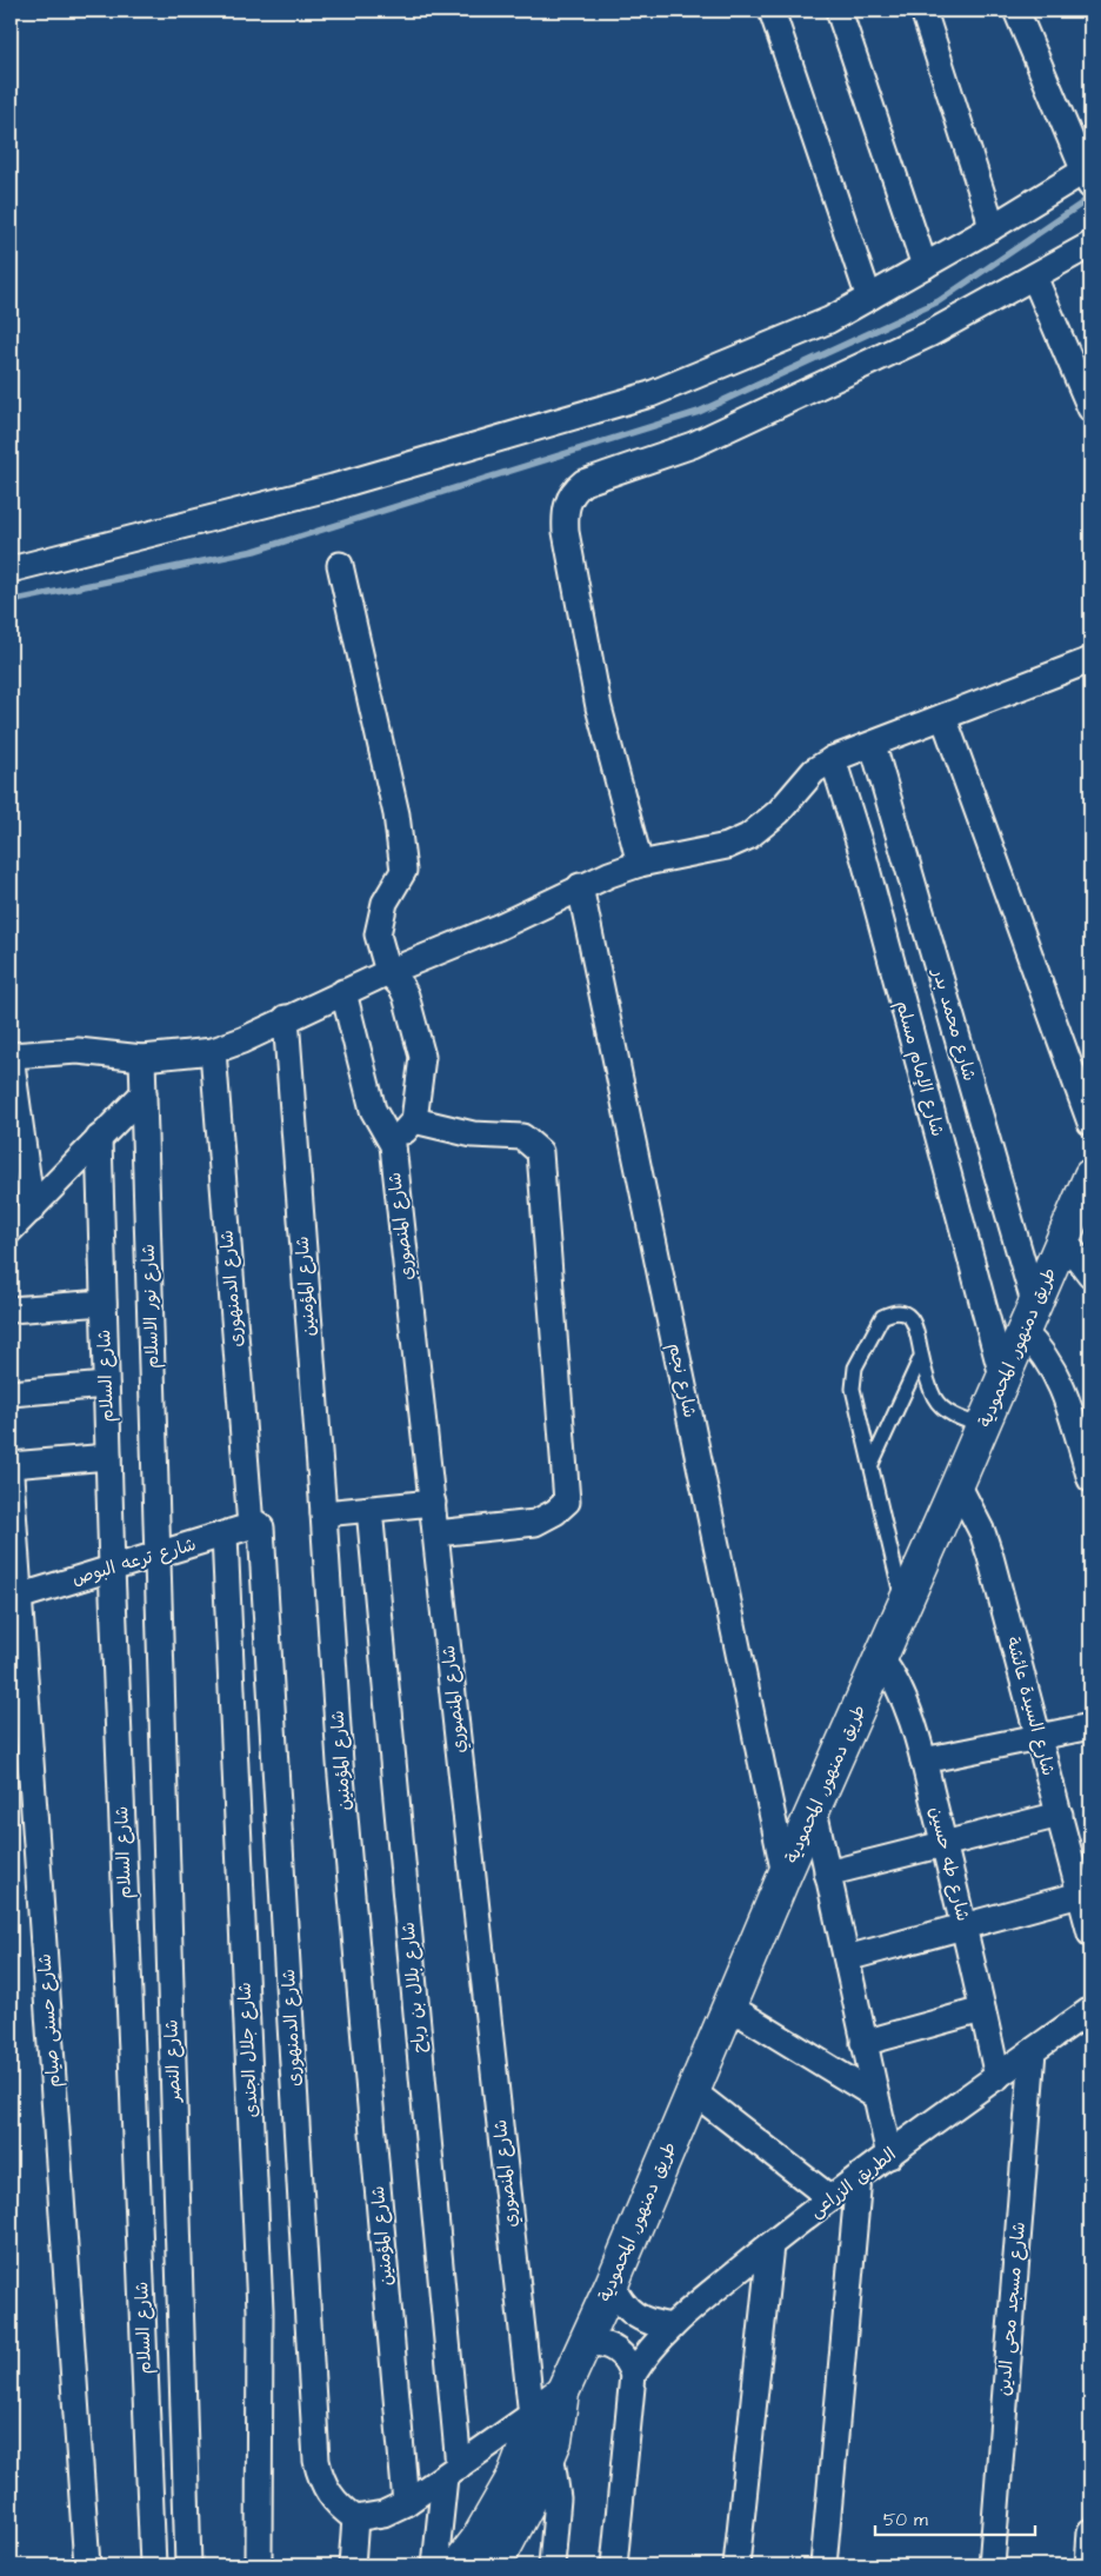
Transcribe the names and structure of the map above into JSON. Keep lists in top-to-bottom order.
{
  "streets": {
    "main road": ["طريق دمنهور, المحمودية"],
    "street": [
      "شارع محمد بدر",
      "شارع الإمام مسلم",
      "شارع المنصوري",
      "شارع المؤمنين",
      "شارع الدمنهورى",
      "شارع نور الاسلام",
      "شارع السلام",
      "شارع نجم",
      "شارع ترعه البوص",
      "شارع السيدة عائشة",
      "شارع طه حسين",
      "شارع بلال بن رباح",
      "شارع حسنى صيام",
      "شارع جلال الجندى",
      "شارع النصر",
      "الطريق الزراعى",
      "شارع مسجد محى الدين"
    ]
  },
  "crossings": [
    ["شارع محمد بدر", "طريق دمنهور, المحمودية"],
    ["شارع الإمام مسلم", "طريق دمنهور, المحمودية"],
    ["شارع المنصوري", "طريق دمنهور, المحمودية"],
    ["شارع الدمنهورى", "شارع ترعه البوص"],
    ["شارع نور الاسلام", "شارع ترعه البوص"],
    ["شارع نور الاسلام", "شارع النصر"],
    ["طريق دمنهور, المحمودية", "شارع نجم"],
    ["طريق دمنهور, المحمودية", "شارع السيدة عائشة"],
    ["طريق دمنهور, المحمودية", "شارع طه حسين"],
    ["شارع السلام", "شارع ترعه البوص"],
    ["شارع ترعه البوص", "شارع حسنى صيام"],
    ["شارع ترعه البوص", "شارع جلال الجندى"],
    ["شارع ترعه البوص", "شارع النصر"],
    ["شارع طه حسين", "الطريق الزراعى"],
    ["الطريق الزراعى", "شارع مسجد محى الدين"]
  ],
  "scale_bar": "50 m"
}
